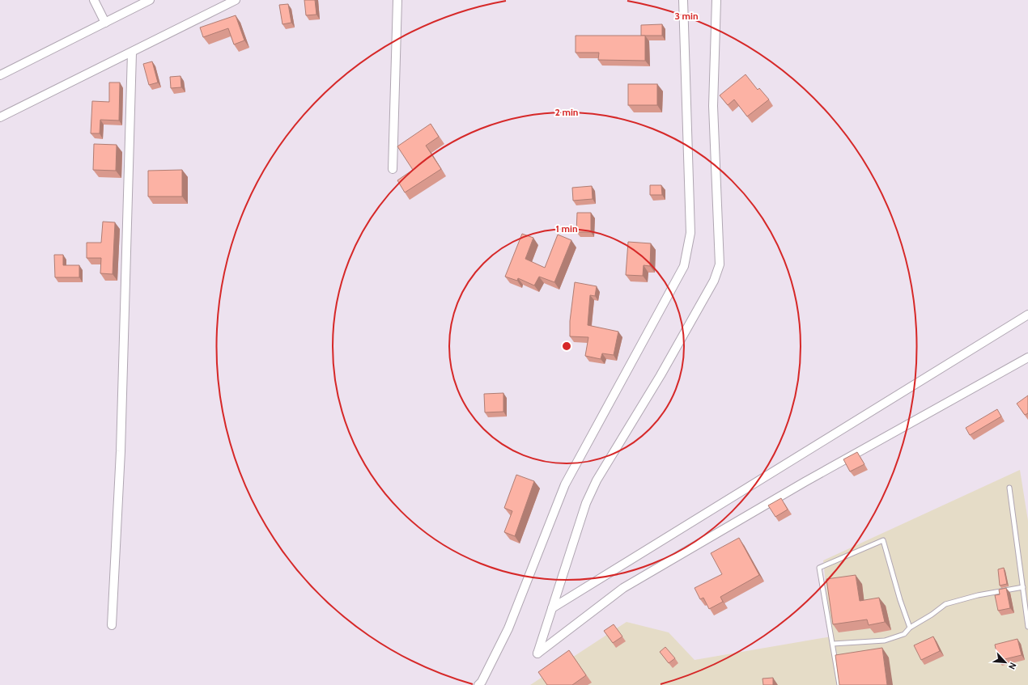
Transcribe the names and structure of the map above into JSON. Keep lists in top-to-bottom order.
{
  "north": "bottom right",
  "rings": ["3 min", "2 min", "1 min"]
}
